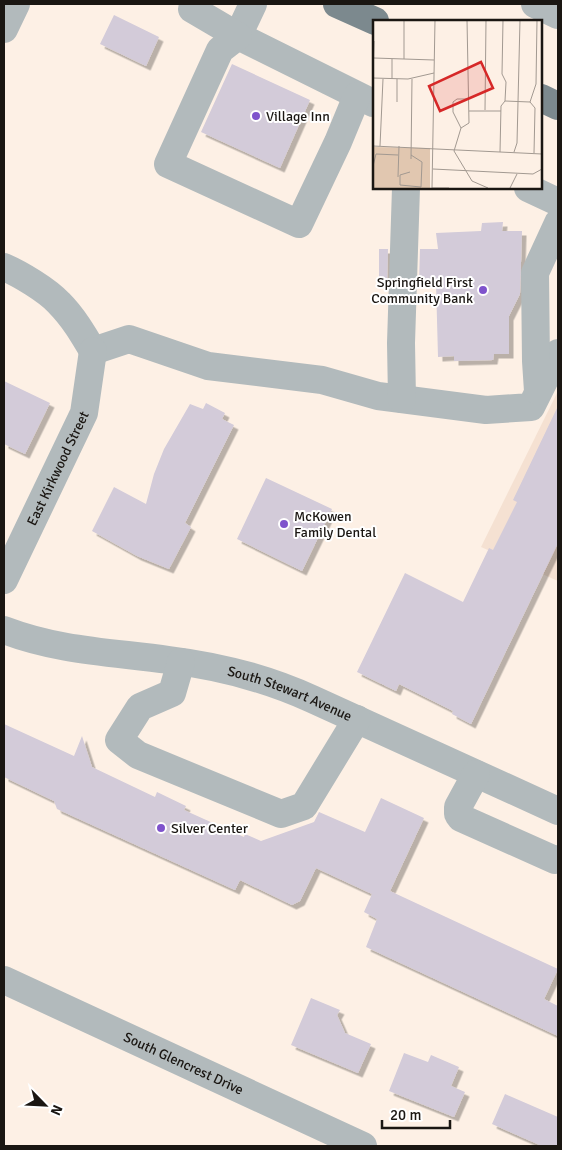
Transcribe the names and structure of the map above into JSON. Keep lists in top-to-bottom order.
{
  "streets": {
    "street": ["East Kirkwood Street", "South Stewart Avenue", "South Glencrest Drive"]
  },
  "places": [
    "Village Inn",
    "Springfield First Community Bank",
    "McKowen Family Dental",
    "Silver Center"
  ],
  "scale_bar": "20 m",
  "north": "bottom right"
}
